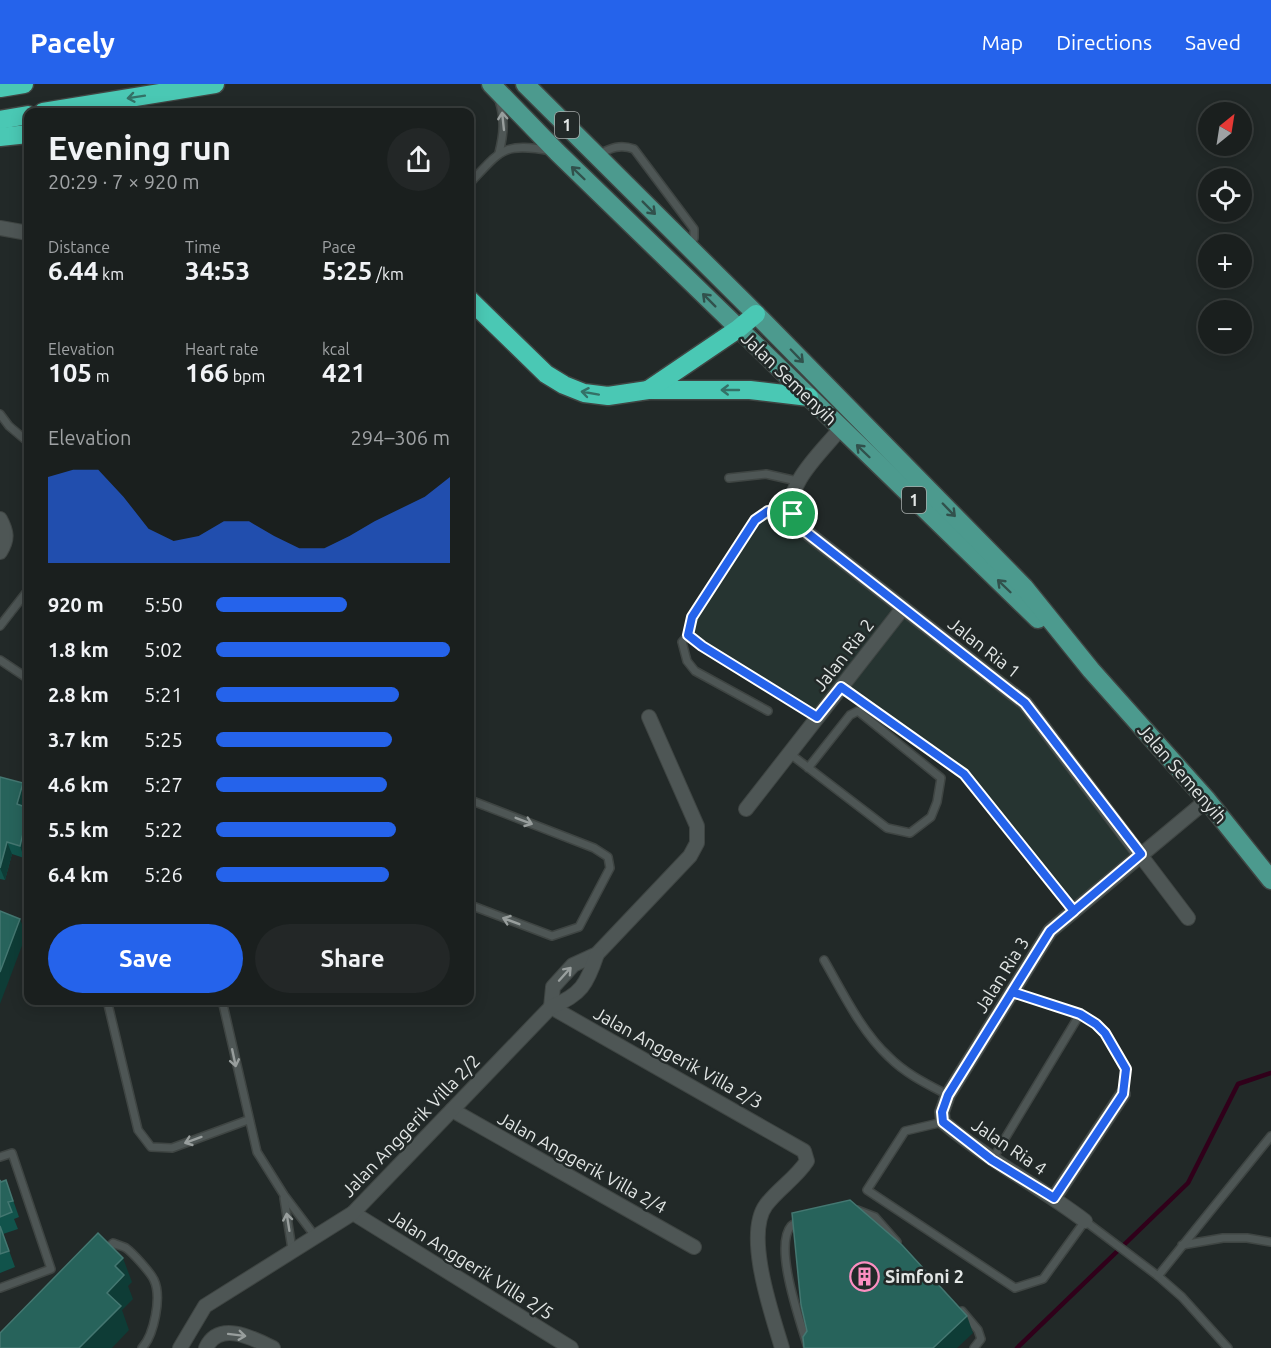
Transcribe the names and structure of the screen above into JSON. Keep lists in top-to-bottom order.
{
  "streets": {
    "main road": ["1", "Jalan Semenyih"],
    "street": [
      "Jalan Ria 1",
      "Jalan Ria 2",
      "Jalan Ria 3",
      "Jalan Anggerik Villa 2/3",
      "Jalan Anggerik Villa 2/2",
      "Jalan Ria 4",
      "Jalan Anggerik Villa 2/4",
      "Jalan Anggerik Villa 2/5"
    ]
  },
  "crossings": [
    ["Jalan Semenyih", "Jalan Ria 3"],
    ["Jalan Ria 1", "Jalan Ria 2"],
    ["Jalan Ria 1", "Jalan Ria 3"],
    ["Jalan Ria 3", "Jalan Ria 4"],
    ["Jalan Anggerik Villa 2/3", "Jalan Anggerik Villa 2/2"],
    ["Jalan Anggerik Villa 2/2", "Jalan Anggerik Villa 2/4"],
    ["Jalan Anggerik Villa 2/2", "Jalan Anggerik Villa 2/5"]
  ],
  "places": {
    "building": ["Simfoni 2"]
  },
  "north": "top right",
  "page": {
    "header": "Pacely",
    "nav": ["Map", "Directions", "Saved"],
    "map_buttons": ["+", "−"],
    "heading": ["Evening run", "20:29 · 7 × 920 m"],
    "stats": [
      ["Distance", "6.44 km"],
      ["Time", "34:53"],
      ["Pace", "5:25 /km"],
      ["Elevation", "105 m"],
      ["Heart rate", "166 bpm"],
      ["kcal", "421"]
    ],
    "chart": ["Elevation", "294–306 m"],
    "list": [
      {
        "name": "920 m",
        "note": "5:50"
      },
      {
        "name": "1.8 km",
        "note": "5:02"
      },
      {
        "name": "2.8 km",
        "note": "5:21"
      },
      {
        "name": "3.7 km",
        "note": "5:25"
      },
      {
        "name": "4.6 km",
        "note": "5:27"
      },
      {
        "name": "5.5 km",
        "note": "5:22"
      },
      {
        "name": "6.4 km",
        "note": "5:26"
      }
    ],
    "buttons": ["Save", "Share"]
  }
}
